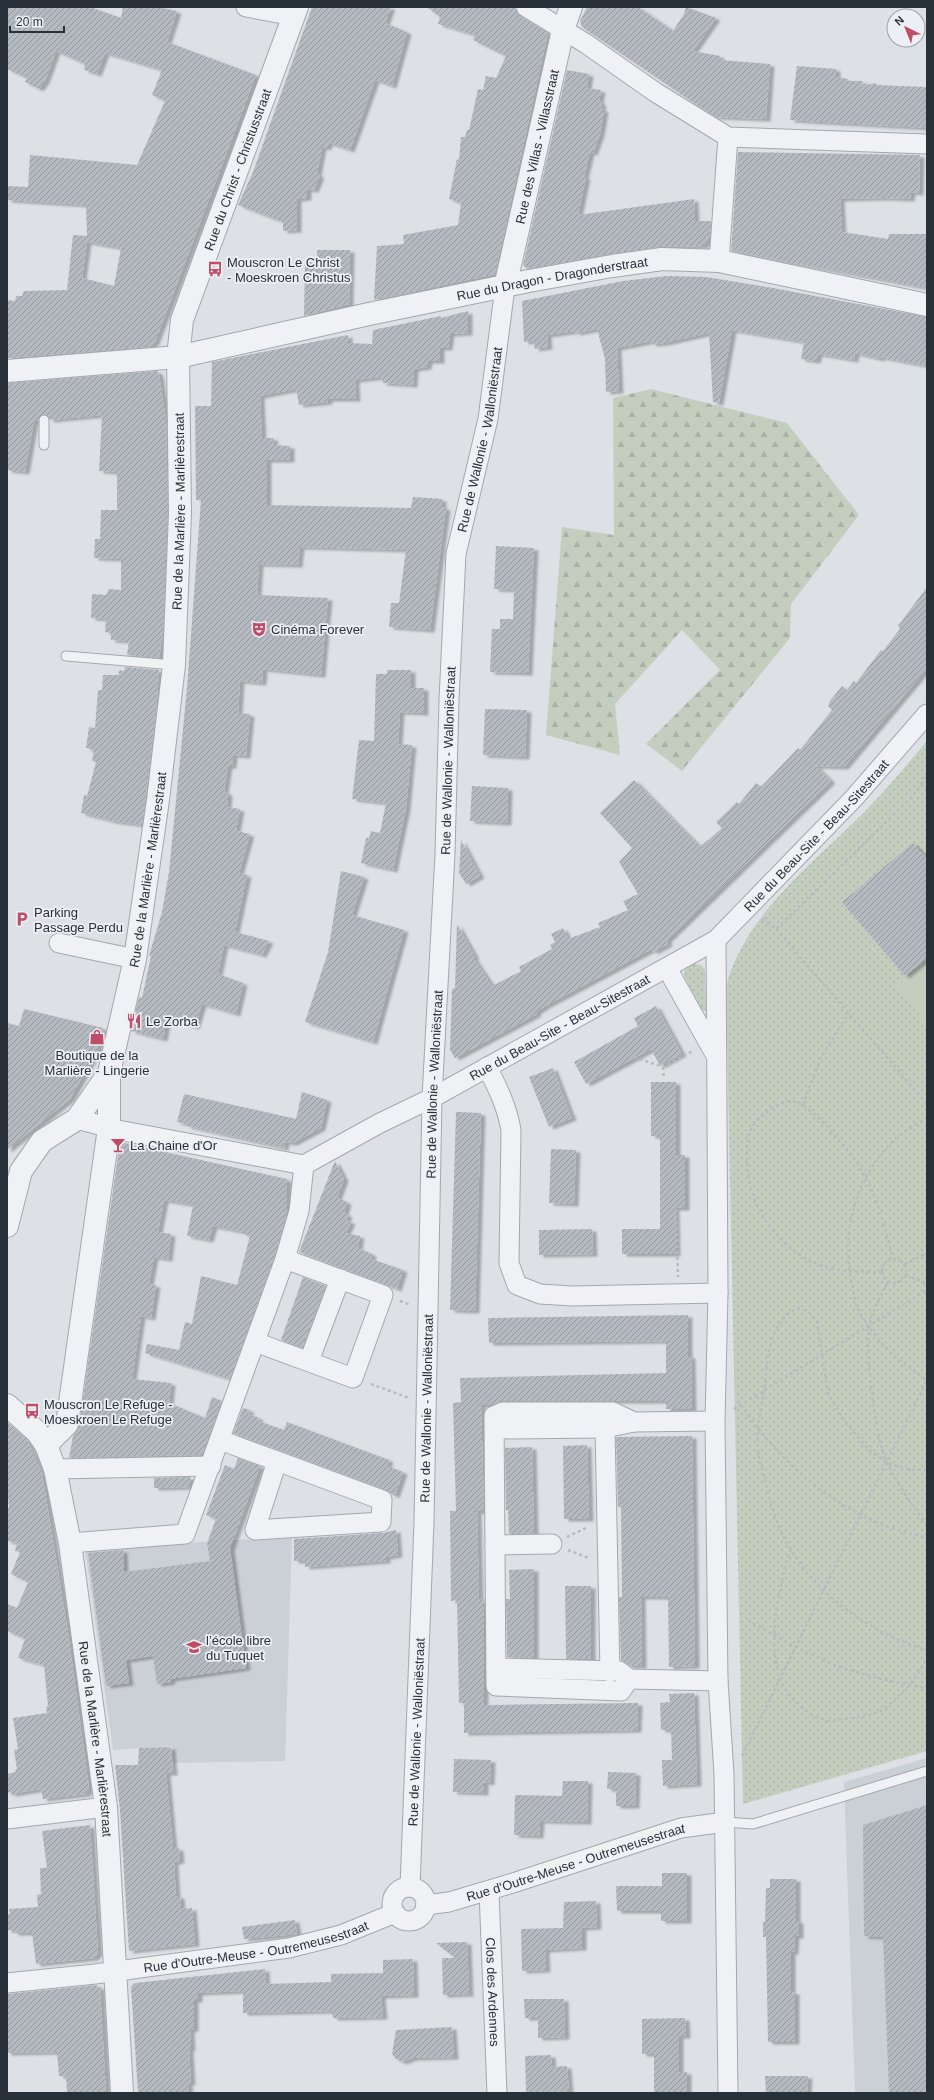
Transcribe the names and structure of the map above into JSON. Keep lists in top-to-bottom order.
{
  "streets": {
    "street": [
      "Rue des Villas - Villasstraat",
      "Rue du Christ - Christusstraat",
      "Rue du Dragon - Dragonderstraat",
      "Rue de Wallonie - Walloniëstraat",
      "Rue de la Marlière - Marlièrestraat",
      "Rue du Beau-Site - Beau-Sitestraat",
      "Rue d'Outre-Meuse - Outremeusestraat",
      "Clos des Ardennes"
    ]
  },
  "crossings": [
    ["Rue des Villas - Villasstraat", "Rue du Dragon - Dragonderstraat"],
    ["Rue des Villas - Villasstraat", "Rue de Wallonie - Walloniëstraat"],
    ["Rue du Christ - Christusstraat", "Rue du Dragon - Dragonderstraat"],
    ["Rue du Christ - Christusstraat", "Rue de la Marlière - Marlièrestraat"],
    ["Rue du Dragon - Dragonderstraat", "Rue de Wallonie - Walloniëstraat"],
    ["Rue du Dragon - Dragonderstraat", "Rue de la Marlière - Marlièrestraat"],
    ["Rue de Wallonie - Walloniëstraat", "Rue du Beau-Site - Beau-Sitestraat"],
    ["Rue de Wallonie - Walloniëstraat", "Rue d'Outre-Meuse - Outremeusestraat"],
    ["Rue de la Marlière - Marlièrestraat", "Rue d'Outre-Meuse - Outremeusestraat"],
    ["Rue d'Outre-Meuse - Outremeusestraat", "Clos des Ardennes"]
  ],
  "places": {
    "bus stop": ["Mouscron Le Christ - Moeskroen Christus", "Mouscron Le Refuge - Moeskroen Le Refuge"],
    "theatre": ["Cinéma Forever"],
    "parking": ["Parking Passage Perdu"],
    "restaurant": ["Le Zorba"],
    "shop": ["Boutique de la Marlière - Lingerie"],
    "bar": ["La Chaine d'Or"],
    "school or university": ["l’école libre du Tuquet"]
  },
  "scale_bar": "20 m",
  "north": "top left"
}
